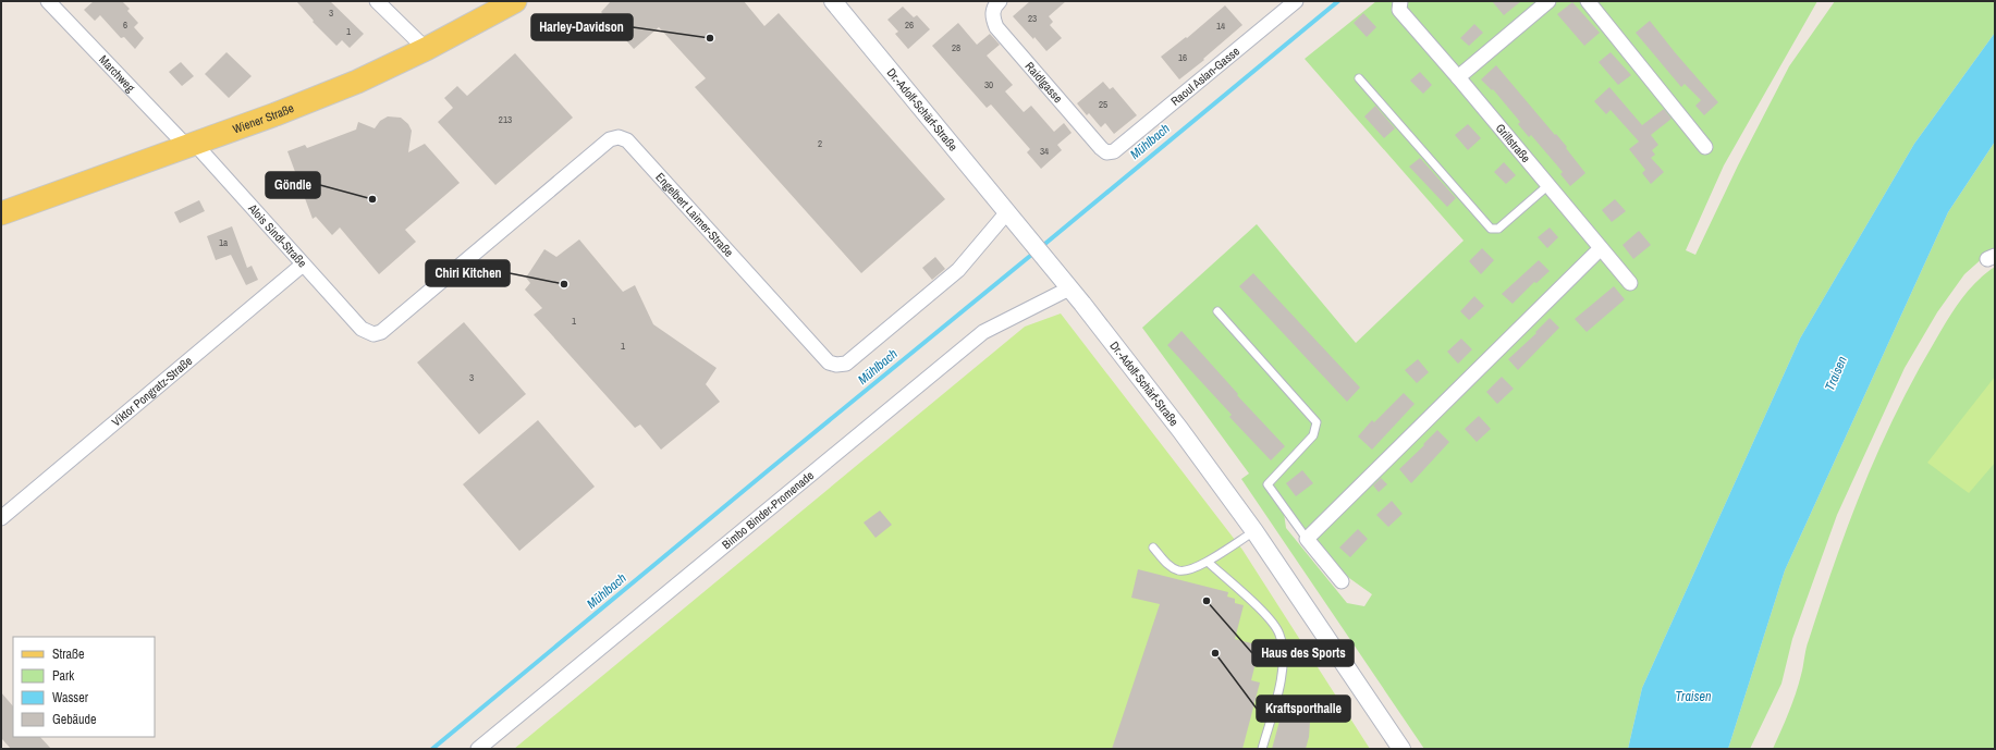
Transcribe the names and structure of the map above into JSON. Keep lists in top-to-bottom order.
{
  "streets": {
    "main road": ["Wiener Straße"],
    "street": [
      "Marchweg",
      "Raoul Aslan-Gasse",
      "Raidlgasse",
      "Dr.-Adolf-Schärf-Straße",
      "Grillstraße",
      "Engelbert Laimer-Straße",
      "Alois Sindl-Straße",
      "Viktor Pongratz-Straße",
      "Bimbo Binder-Promenade"
    ]
  },
  "crossings": [
    ["Marchweg", "Wiener Straße"],
    ["Marchweg", "Alois Sindl-Straße"],
    ["Raoul Aslan-Gasse", "Raidlgasse"],
    ["Dr.-Adolf-Schärf-Straße", "Engelbert Laimer-Straße"],
    ["Dr.-Adolf-Schärf-Straße", "Bimbo Binder-Promenade"],
    ["Wiener Straße", "Alois Sindl-Straße"],
    ["Engelbert Laimer-Straße", "Alois Sindl-Straße"],
    ["Alois Sindl-Straße", "Viktor Pongratz-Straße"]
  ],
  "water": ["Mühlbach", "Traisen"],
  "places": [
    "Harley-Davidson",
    "Göndle",
    "Chiri Kitchen",
    "Haus des Sports",
    "Kraftsporthalle"
  ],
  "house_numbers": [
    "3",
    "23",
    "6",
    "26",
    "14",
    "1",
    "28",
    "16",
    "30",
    "25",
    "213",
    "2",
    "34",
    "1a",
    "1",
    "1",
    "3"
  ],
  "legend": [
    "Straße",
    "Park",
    "Wasser",
    "Gebäude"
  ]
}
